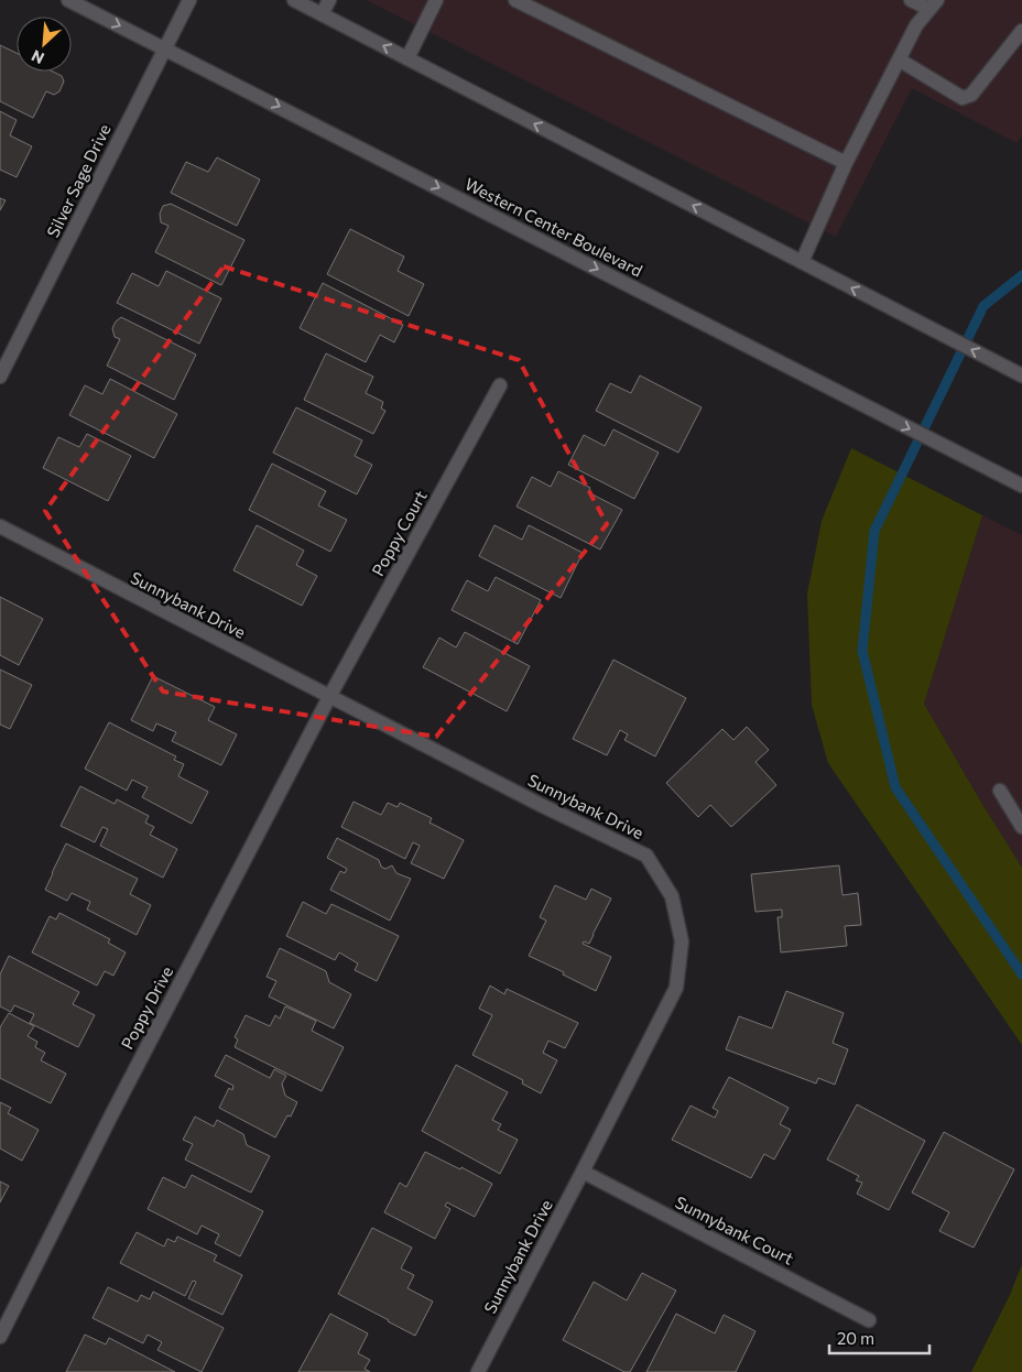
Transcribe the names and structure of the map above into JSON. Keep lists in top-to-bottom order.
{
  "streets": {
    "street": [
      "Silver Sage Drive",
      "Western Center Boulevard",
      "Poppy Court",
      "Sunnybank Drive",
      "Poppy Drive",
      "Sunnybank Court"
    ]
  },
  "crossings": [
    ["Silver Sage Drive", "Western Center Boulevard"],
    ["Poppy Court", "Sunnybank Drive"],
    ["Poppy Court", "Poppy Drive"],
    ["Sunnybank Drive", "Poppy Drive"],
    ["Sunnybank Drive", "Sunnybank Court"]
  ],
  "scale_bar": "20 m",
  "north": "bottom left"
}
